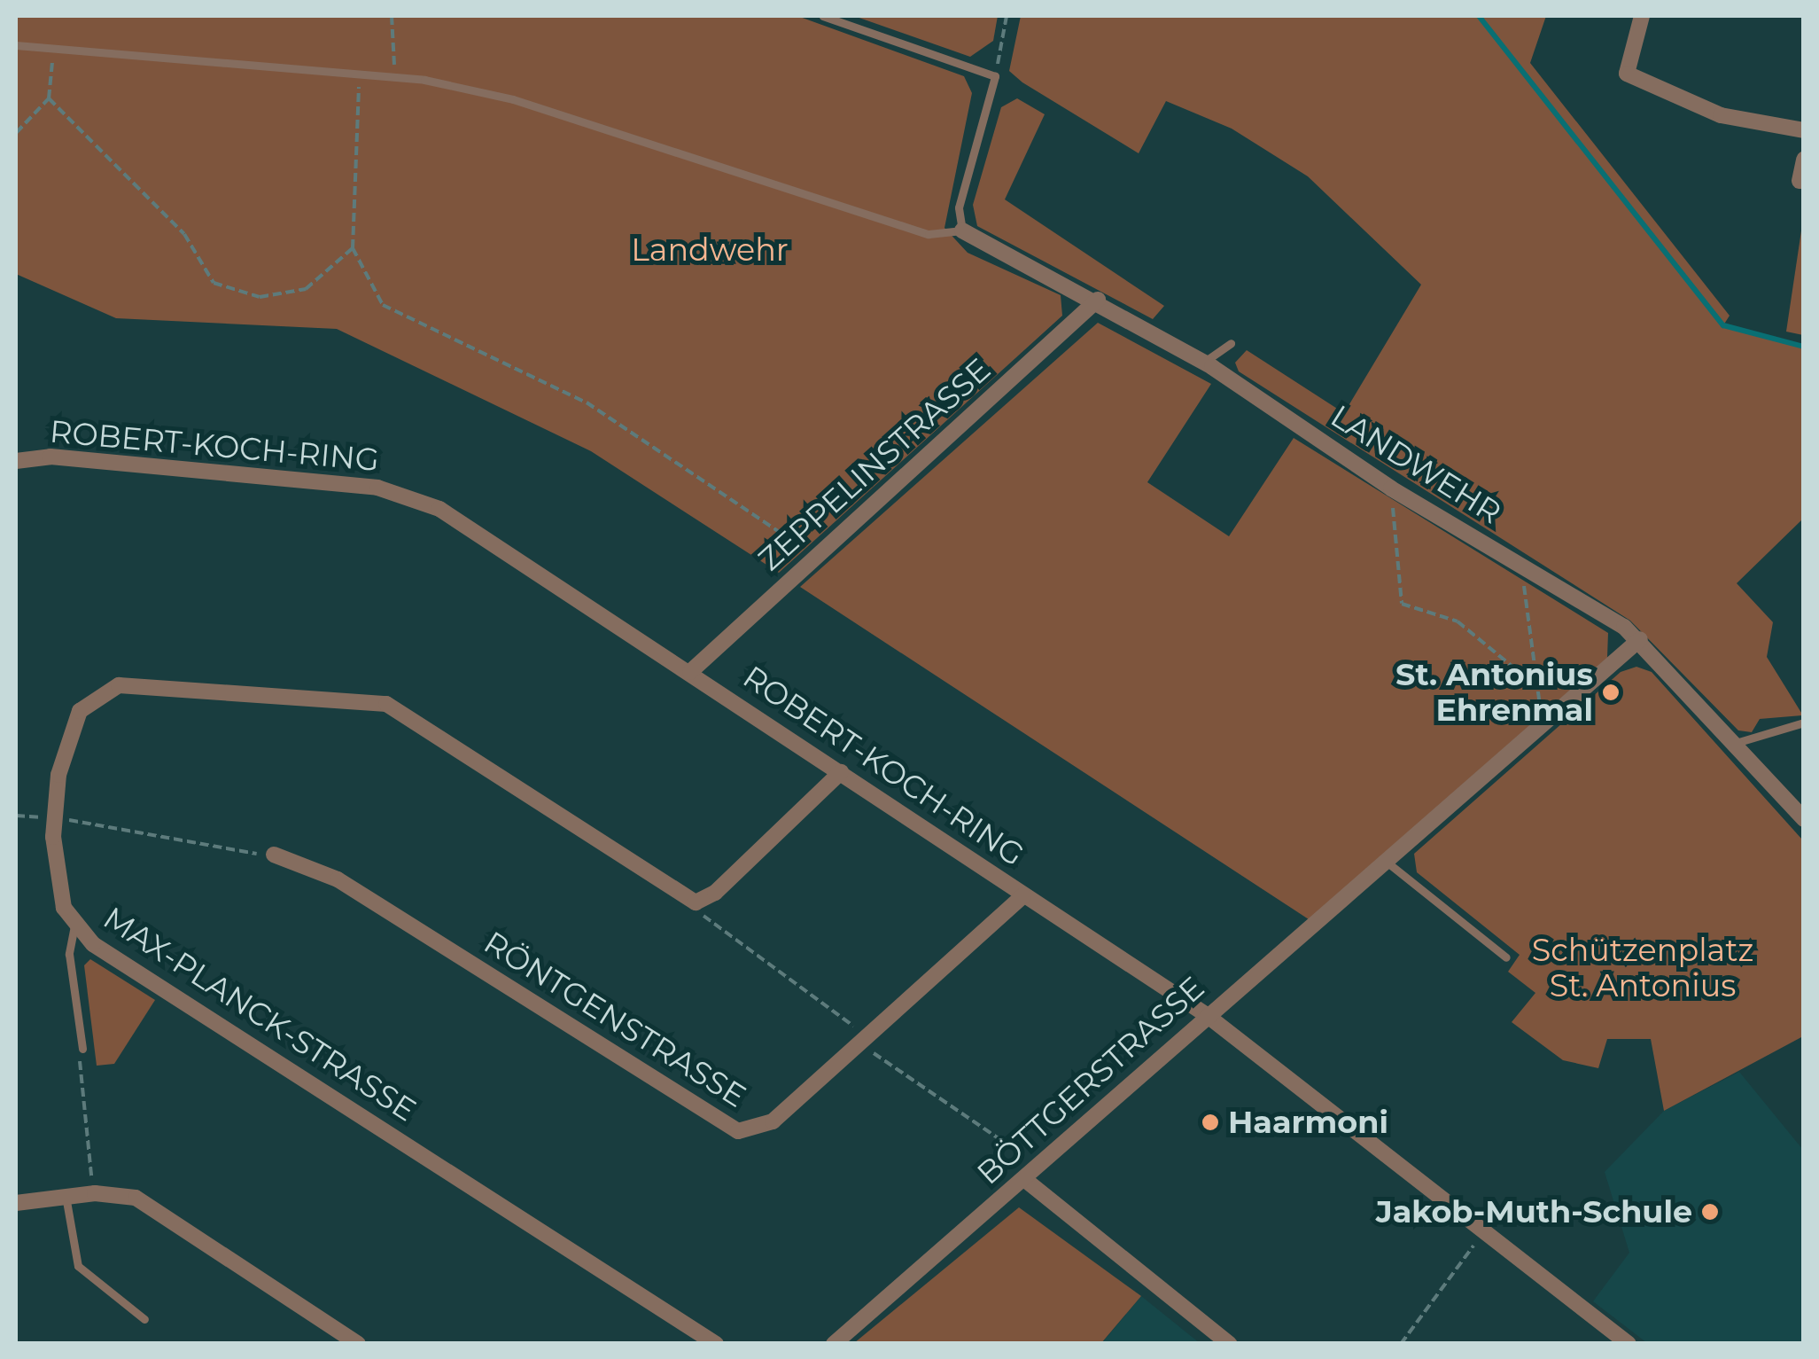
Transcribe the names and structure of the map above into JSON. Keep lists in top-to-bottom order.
{
  "streets": {
    "street": [
      "ROBERT-KOCH-RING",
      "ZEPPELINSTRASSE",
      "LANDWEHR",
      "MAX-PLANCK-STRASSE",
      "RÖNTGENSTRASSE",
      "BÖTTGERSTRASSE"
    ]
  },
  "crossings": [
    ["ROBERT-KOCH-RING", "ZEPPELINSTRASSE"],
    ["ROBERT-KOCH-RING", "MAX-PLANCK-STRASSE"],
    ["ROBERT-KOCH-RING", "RÖNTGENSTRASSE"],
    ["ROBERT-KOCH-RING", "BÖTTGERSTRASSE"],
    ["ZEPPELINSTRASSE", "LANDWEHR"],
    ["LANDWEHR", "BÖTTGERSTRASSE"]
  ],
  "parks": ["Landwehr", "Schützenplatz St. Antonius"],
  "places": ["St. Antonius Ehrenmal", "Haarmoni", "Jakob-Muth-Schule"]
}
